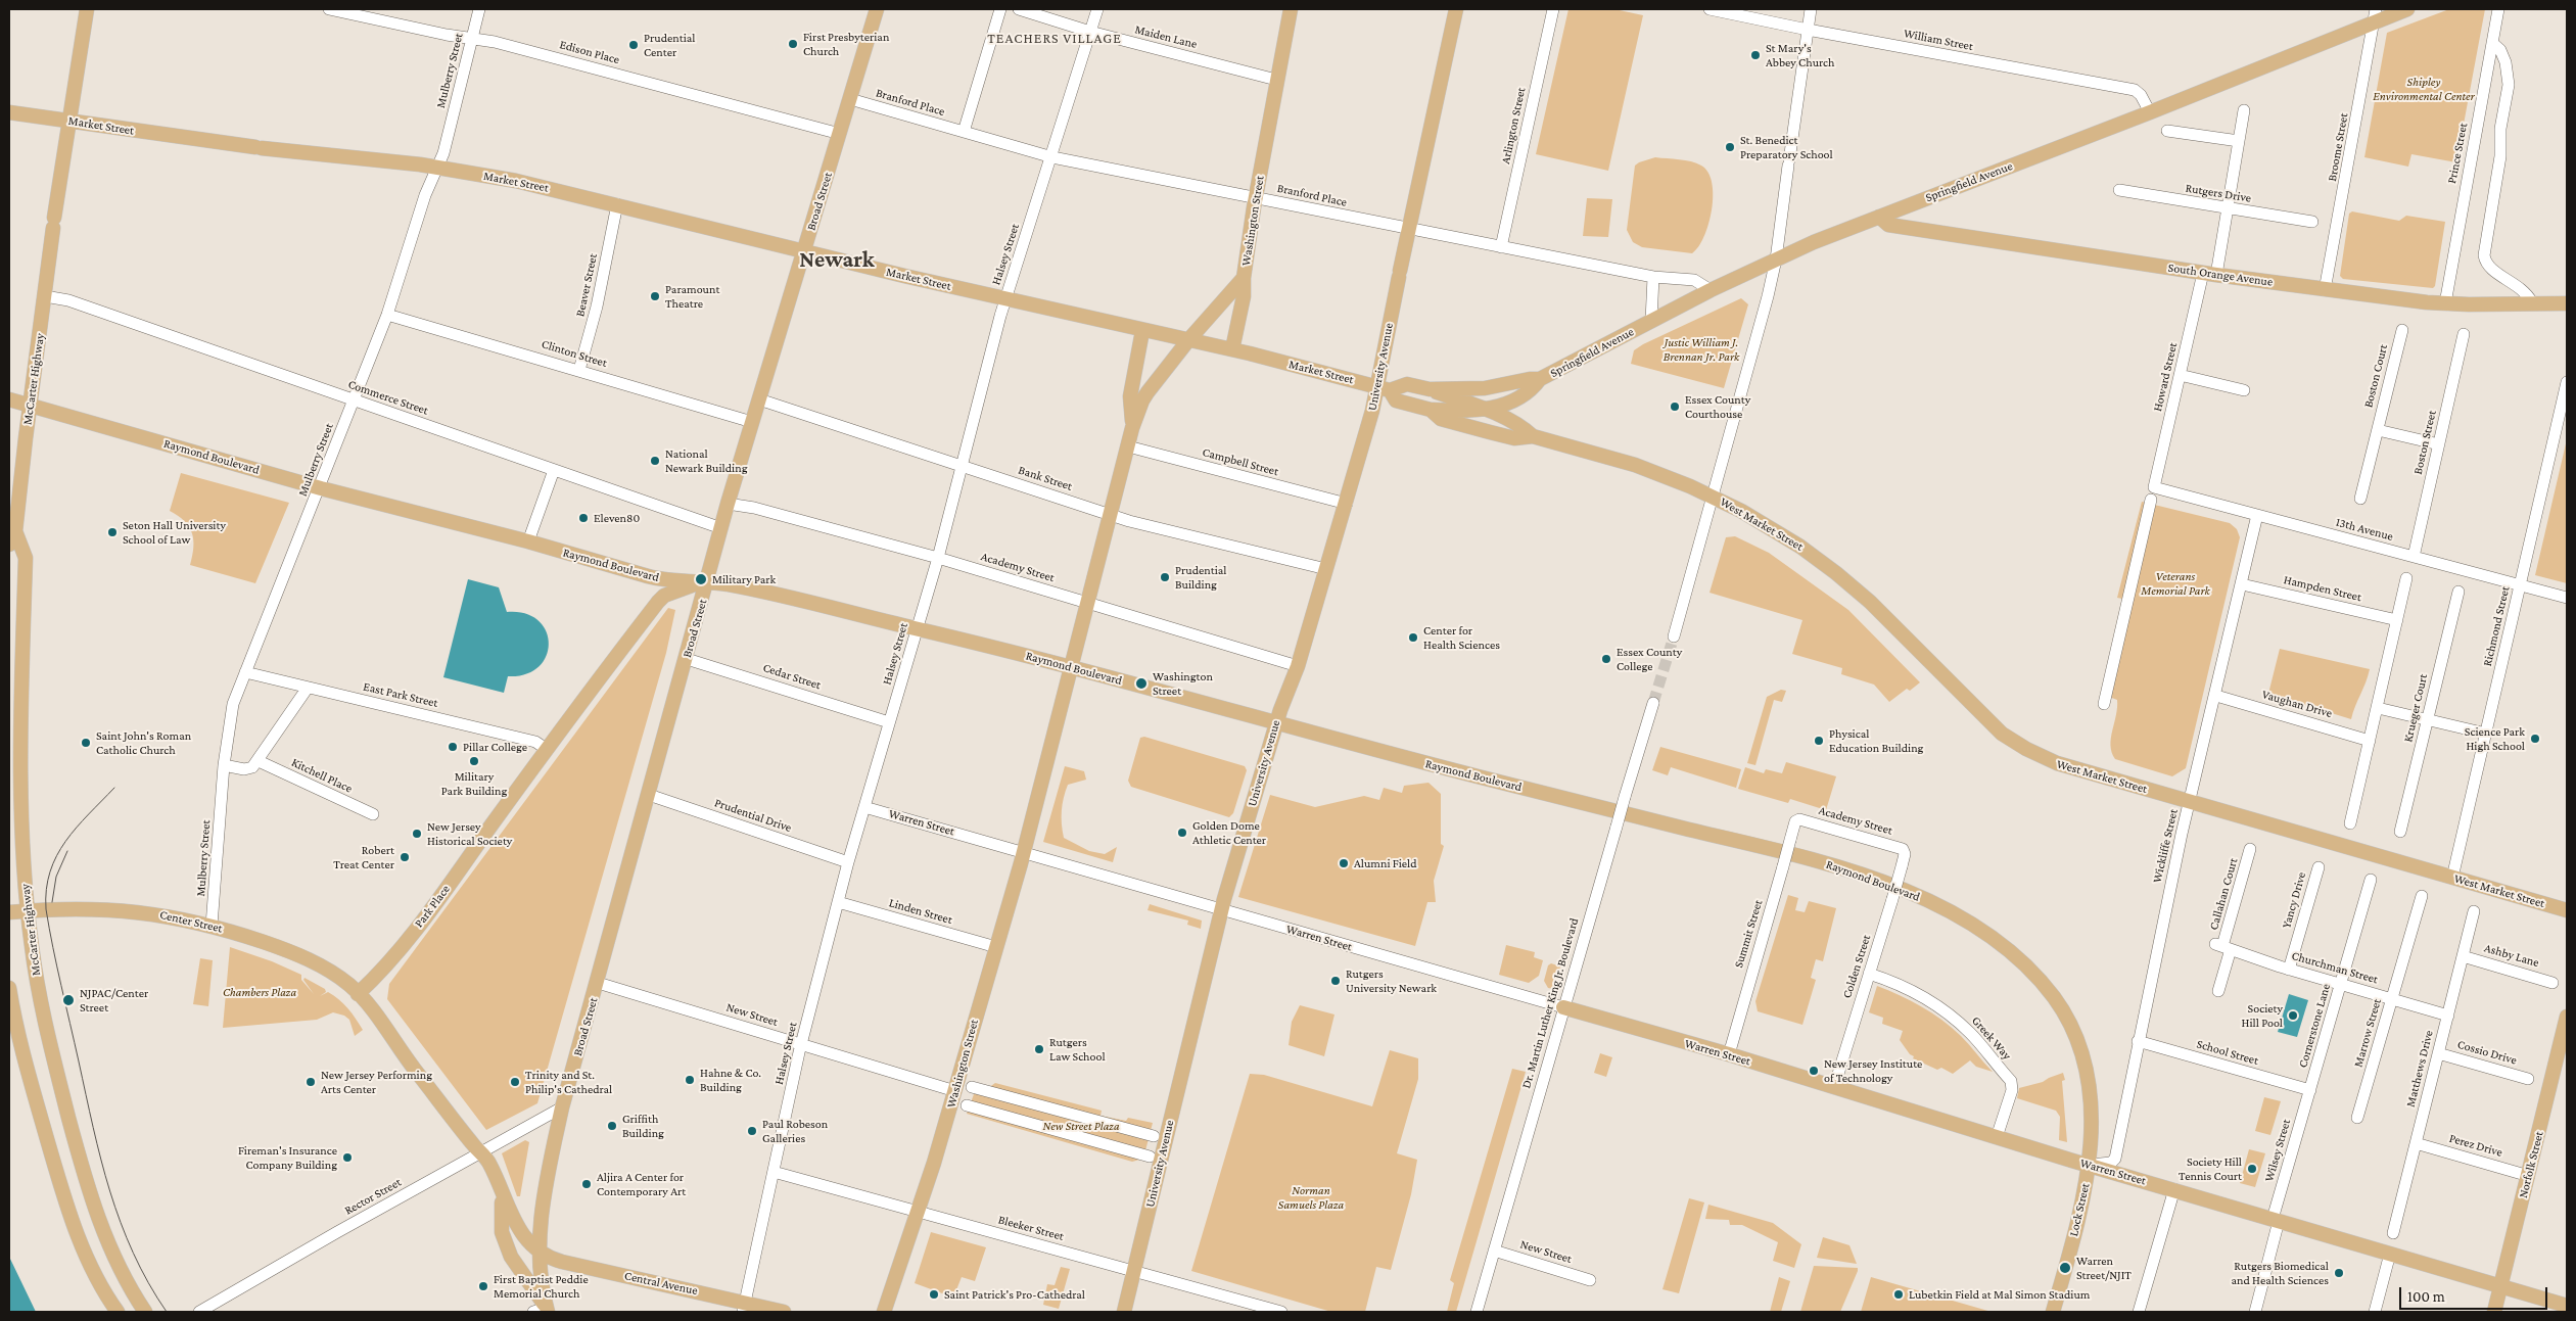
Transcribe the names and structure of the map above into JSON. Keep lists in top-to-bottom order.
{
  "streets": {
    "main road": [
      "Market Street",
      "Springfield Avenue",
      "Broad Street",
      "Washington Street",
      "South Orange Avenue",
      "University Avenue",
      "McCarter Highway",
      "Raymond Boulevard",
      "West Market Street",
      "Warren Street",
      "Park Place",
      "Center Street",
      "Norfolk Street",
      "Lock Street",
      "Central Avenue"
    ],
    "street": [
      "Maiden Lane",
      "William Street",
      "Edison Place",
      "Mulberry Street",
      "Branford Place",
      "Arlington Street",
      "Broome Street",
      "Prince Street",
      "Rutgers Drive",
      "Halsey Street",
      "Beaver Street",
      "Clinton Street",
      "Boston Court",
      "Howard Street",
      "Commerce Street",
      "Boston Street",
      "Campbell Street",
      "Bank Street",
      "13th Avenue",
      "Academy Street",
      "Hampden Street",
      "Richmond Street",
      "Cedar Street",
      "East Park Street",
      "Vaughan Drive",
      "Krueger Court",
      "Kitchell Place",
      "Prudential Drive",
      "Wickliffe Street",
      "Callahan Court",
      "Yancy Drive",
      "Linden Street",
      "Summit Street",
      "Ashby Lane",
      "Colden Street",
      "Churchman Street",
      "Dr. Martin Luther King Jr. Boulevard",
      "New Street",
      "Cornerstone Lane",
      "Marrow Street",
      "Greek Way",
      "School Street",
      "Cossio Drive",
      "Matthews Drive",
      "Perez Drive",
      "Wilsey Street",
      "Rector Street",
      "Bleeker Street"
    ]
  },
  "crossings": [
    ["Maiden Lane", "Washington Street"],
    ["Maiden Lane", "Halsey Street"],
    ["William Street", "Springfield Avenue"],
    ["Edison Place", "Mulberry Street"],
    ["Edison Place", "Broad Street"],
    ["Mulberry Street", "Market Street"],
    ["Mulberry Street", "Clinton Street"],
    ["Mulberry Street", "Commerce Street"],
    ["Mulberry Street", "Raymond Boulevard"],
    ["Mulberry Street", "East Park Street"],
    ["Mulberry Street", "Center Street"],
    ["Branford Place", "Arlington Street"],
    ["Branford Place", "Springfield Avenue"],
    ["Branford Place", "Broad Street"],
    ["Branford Place", "Washington Street"],
    ["Branford Place", "Halsey Street"],
    ["Branford Place", "University Avenue"],
    ["Market Street", "Springfield Avenue"],
    ["Market Street", "Broad Street"],
    ["Market Street", "Washington Street"],
    ["Market Street", "Halsey Street"],
    ["Market Street", "Beaver Street"],
    ["Market Street", "University Avenue"],
    ["Market Street", "McCarter Highway"],
    ["Market Street", "West Market Street"],
    ["Broome Street", "Springfield Avenue"],
    ["Broome Street", "South Orange Avenue"],
    ["Prince Street", "South Orange Avenue"],
    ["Springfield Avenue", "South Orange Avenue"],
    ["Springfield Avenue", "University Avenue"],
    ["Rutgers Drive", "Howard Street"],
    ["Broad Street", "Clinton Street"],
    ["Broad Street", "Commerce Street"],
    ["Broad Street", "Raymond Boulevard"],
    ["Broad Street", "Bank Street"],
    ["Broad Street", "Academy Street"],
    ["Broad Street", "Cedar Street"],
    ["Broad Street", "Prudential Drive"],
    ["Broad Street", "Park Place"],
    ["Broad Street", "New Street"],
    ["Broad Street", "Rector Street"],
    ["Broad Street", "Central Avenue"],
    ["Washington Street", "Raymond Boulevard"],
    ["Washington Street", "Campbell Street"],
    ["Washington Street", "Bank Street"],
    ["Washington Street", "Academy Street"],
    ["Washington Street", "Warren Street"],
    ["Washington Street", "Linden Street"],
    ["Washington Street", "New Street"],
    ["Washington Street", "Bleeker Street"],
    ["Halsey Street", "Raymond Boulevard"],
    ["Halsey Street", "Bank Street"],
    ["Halsey Street", "Academy Street"],
    ["Halsey Street", "Cedar Street"],
    ["Halsey Street", "Prudential Drive"],
    ["Halsey Street", "Warren Street"],
    ["Halsey Street", "Linden Street"],
    ["Halsey Street", "New Street"],
    ["Halsey Street", "Bleeker Street"],
    ["Halsey Street", "Central Avenue"],
    ["South Orange Avenue", "Howard Street"],
    ["Beaver Street", "Clinton Street"],
    ["University Avenue", "Raymond Boulevard"],
    ["University Avenue", "Campbell Street"],
    ["University Avenue", "Bank Street"],
    ["University Avenue", "Academy Street"],
    ["University Avenue", "Warren Street"],
    ["University Avenue", "Bleeker Street"],
    ["Howard Street", "13th Avenue"],
    ["McCarter Highway", "Commerce Street"],
    ["McCarter Highway", "Raymond Boulevard"],
    ["McCarter Highway", "Center Street"],
    ["Boston Street", "13th Avenue"],
    ["Raymond Boulevard", "Warren Street"],
    ["Raymond Boulevard", "Wickliffe Street"],
    ["Raymond Boulevard", "Park Place"],
    ["Raymond Boulevard", "Lock Street"],
    ["West Market Street", "Richmond Street"],
    ["West Market Street", "Wickliffe Street"],
    ["13th Avenue", "Richmond Street"],
    ["13th Avenue", "Wickliffe Street"],
    ["Academy Street", "Summit Street"],
    ["Academy Street", "Colden Street"],
    ["Hampden Street", "Wickliffe Street"],
    ["East Park Street", "Park Place"],
    ["Vaughan Drive", "Wickliffe Street"],
    ["Warren Street", "Wickliffe Street"],
    ["Warren Street", "Summit Street"],
    ["Warren Street", "Colden Street"],
    ["Warren Street", "Dr. Martin Luther King Jr. Boulevard"],
    ["Warren Street", "Greek Way"],
    ["Warren Street", "Wilsey Street"],
    ["Warren Street", "Norfolk Street"],
    ["Warren Street", "Lock Street"],
    ["Wickliffe Street", "School Street"],
    ["Wickliffe Street", "Lock Street"],
    ["Callahan Court", "Churchman Street"],
    ["Yancy Drive", "Churchman Street"],
    ["Park Place", "Center Street"],
    ["Ashby Lane", "Matthews Drive"],
    ["Colden Street", "Greek Way"],
    ["Churchman Street", "Cornerstone Lane"],
    ["Churchman Street", "Marrow Street"],
    ["Churchman Street", "Matthews Drive"],
    ["Dr. Martin Luther King Jr. Boulevard", "New Street"],
    ["Cornerstone Lane", "School Street"],
    ["Cornerstone Lane", "Wilsey Street"],
    ["School Street", "Wilsey Street"],
    ["Cossio Drive", "Matthews Drive"],
    ["Matthews Drive", "Perez Drive"],
    ["Perez Drive", "Norfolk Street"]
  ],
  "districts": ["TEACHERS VILLAGE", "Newark"],
  "parks": [
    "Shipley Environmental Center",
    "Justic William J. Brennan Jr. Park",
    "Veterans Memorial Park",
    "Chambers Plaza",
    "New Street Plaza",
    "Norman Samuels Plaza"
  ],
  "places": [
    "First Presbyterian Church",
    "Prudential Center",
    "St Mary's Abbey Church",
    "St. Benedict Preparatory School",
    "Paramount Theatre",
    "Essex County Courthouse",
    "National Newark Building",
    "Eleven80",
    "Seton Hall University School of Law",
    "Prudential Building",
    "Military Park",
    "Center for Health Sciences",
    "Essex County College",
    "Washington Street",
    "Science Park High School",
    "Physical Education Building",
    "Saint John's Roman Catholic Church",
    "Pillar College",
    "Military Park Building",
    "Golden Dome Athletic Center",
    "New Jersey Historical Society",
    "Robert Treat Center",
    "Alumni Field",
    "Rutgers University Newark",
    "NJPAC/Center Street",
    "Society Hill Pool",
    "Rutgers Law School",
    "New Jersey Institute of Technology",
    "Hahne & Co. Building",
    "New Jersey Performing Arts Center",
    "Trinity and St. Philip's Cathedral",
    "Griffith Building",
    "Paul Robeson Galleries",
    "Fireman's Insurance Company Building",
    "Society Hill Tennis Court",
    "Aljira A Center for Contemporary Art",
    "Warren Street/NJIT",
    "Rutgers Biomedical and Health Sciences",
    "First Baptist Peddie Memorial Church",
    "Saint Patrick's Pro-Cathedral",
    "Lubetkin Field at Mal Simon Stadium"
  ],
  "scale_bar": "100 m"
}
